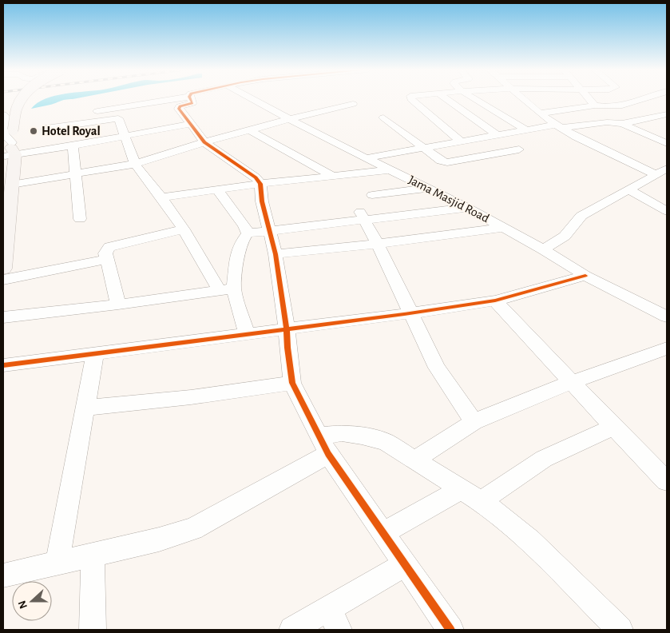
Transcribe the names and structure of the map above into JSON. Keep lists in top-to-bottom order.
{
  "streets": {
    "street": ["Jama Masjid Road"]
  },
  "places": ["Hotel Royal"],
  "north": "left"
}
